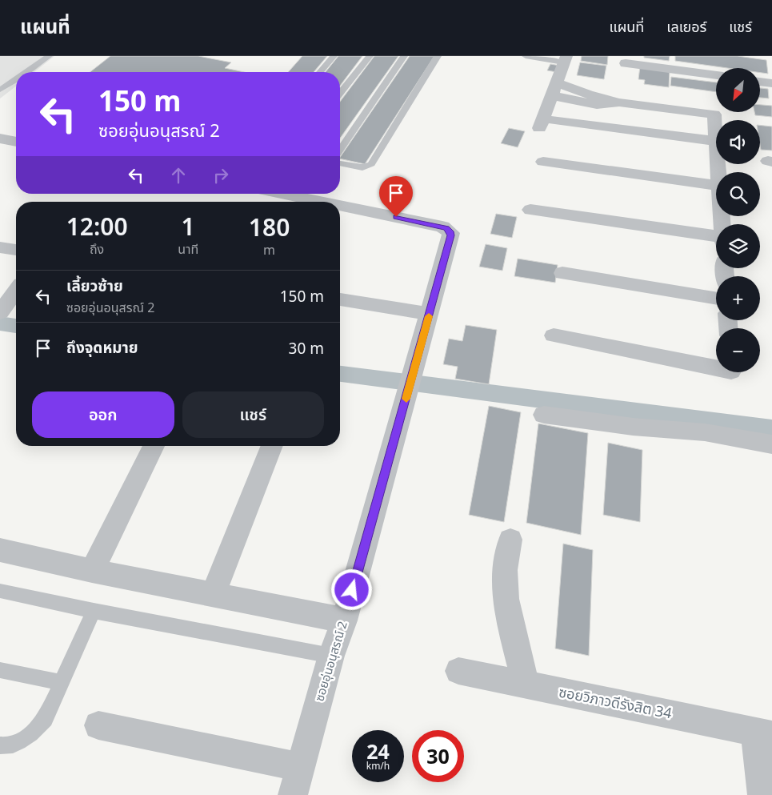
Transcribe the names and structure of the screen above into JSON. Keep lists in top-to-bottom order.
{
  "streets": {
    "street": ["ซอยอุ่นอนุสรณ์ 2", "ซอยวิภาวดีรังสิต 34"]
  },
  "north": "bottom left",
  "page": {
    "header": "แผนที่",
    "nav": ["แผนที่", "เลเยอร์", "แชร์"],
    "map_buttons": ["+", "−"],
    "turn": ["150 m", "ซอยอุ่นอนุสรณ์ 2"],
    "eta": [
      "12:00",
      "ถึง",
      "1",
      "นาที",
      "180",
      "m"
    ],
    "list": [
      {
        "name": "เลี้ยวซ้าย",
        "note": "ซอยอุ่นอนุสรณ์ 2",
        "value": "150 m"
      },
      {
        "name": "ถึงจุดหมาย",
        "value": "30 m"
      }
    ],
    "buttons": ["ออก", "แชร์"],
    "speed": "24 km/h",
    "limit": "30"
  }
}
